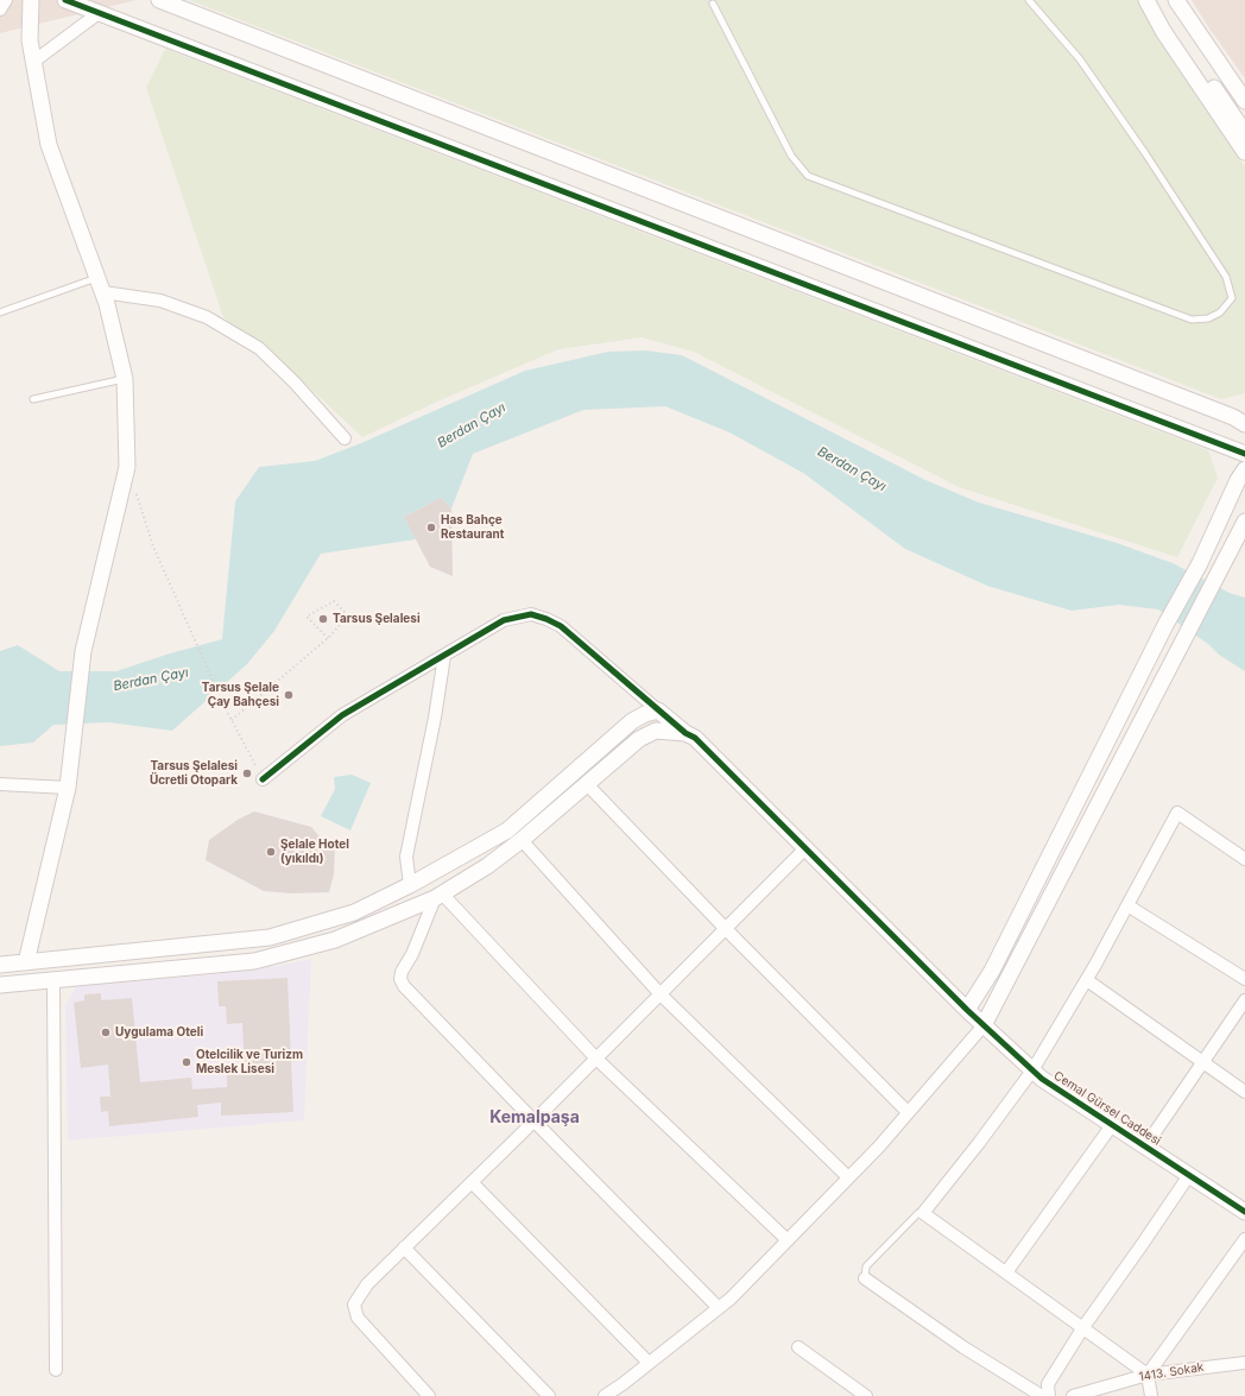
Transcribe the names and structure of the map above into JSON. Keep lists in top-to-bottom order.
{
  "streets": {
    "street": ["Cemal Gürsel Caddesi", "1413. Sokak"]
  },
  "districts": ["Kemalpaşa"],
  "water": ["Berdan Çayı"],
  "places": [
    "Has Bahçe Restaurant",
    "Tarsus Şelalesi",
    "Tarsus Şelale Çay Bahçesi",
    "Tarsus Şelalesi Ücretli Otopark",
    "Şelale Hotel (yıkıldı)",
    "Uygulama Oteli",
    "Otelcilik ve Turizm Meslek Lisesi"
  ]
}
